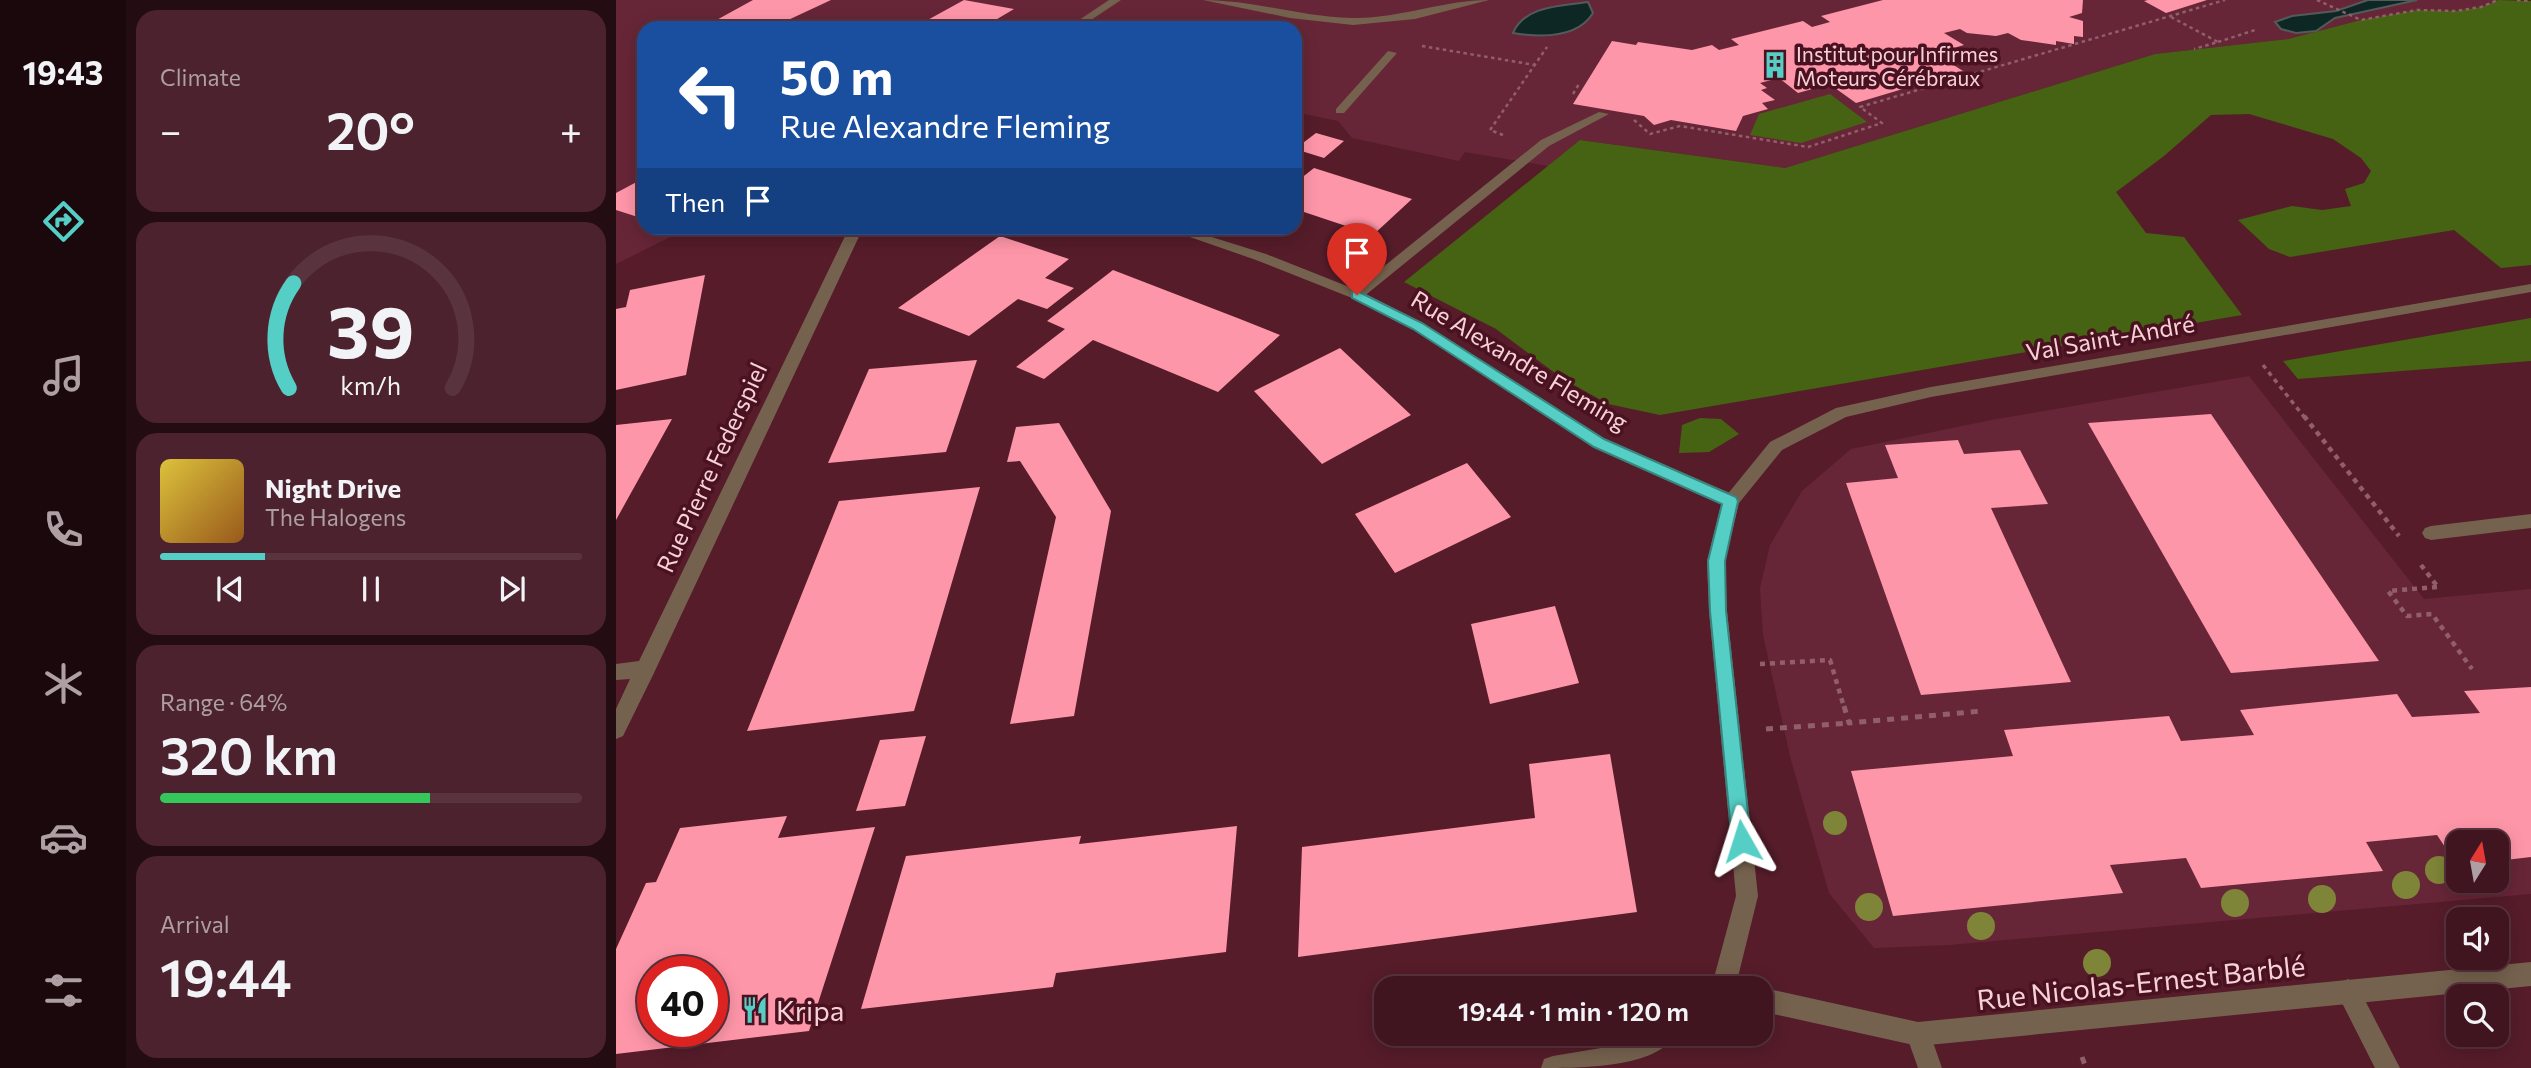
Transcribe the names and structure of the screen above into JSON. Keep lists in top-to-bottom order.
{
  "streets": {
    "street": [
      "Val Saint-André",
      "Rue Alexandre Fleming",
      "Rue Pierre Federspiel",
      "Rue Nicolas-Ernest Barblé"
    ]
  },
  "crossings": [
    ["Val Saint-André", "Rue Alexandre Fleming"]
  ],
  "places": {
    "building": ["Institut pour Infirmes Moteurs Cérébraux"],
    "restaurant": ["Kripa"]
  },
  "north": "top",
  "page": {
    "tabs": "19:43",
    "tile": [
      "Climate",
      ["Range · 64%", "320 km"],
      ["Arrival", "19:44"]
    ],
    "turn": ["50 m", "Rue Alexandre Fleming"],
    "heat": ["−", "20°", "+"],
    "then": "Then",
    "song": ["Night Drive", "The Halogens"],
    "limit": "40",
    "trip": "19:44 · 1 min · 120 m",
    "gauge": ["39", "km/h"]
  }
}
